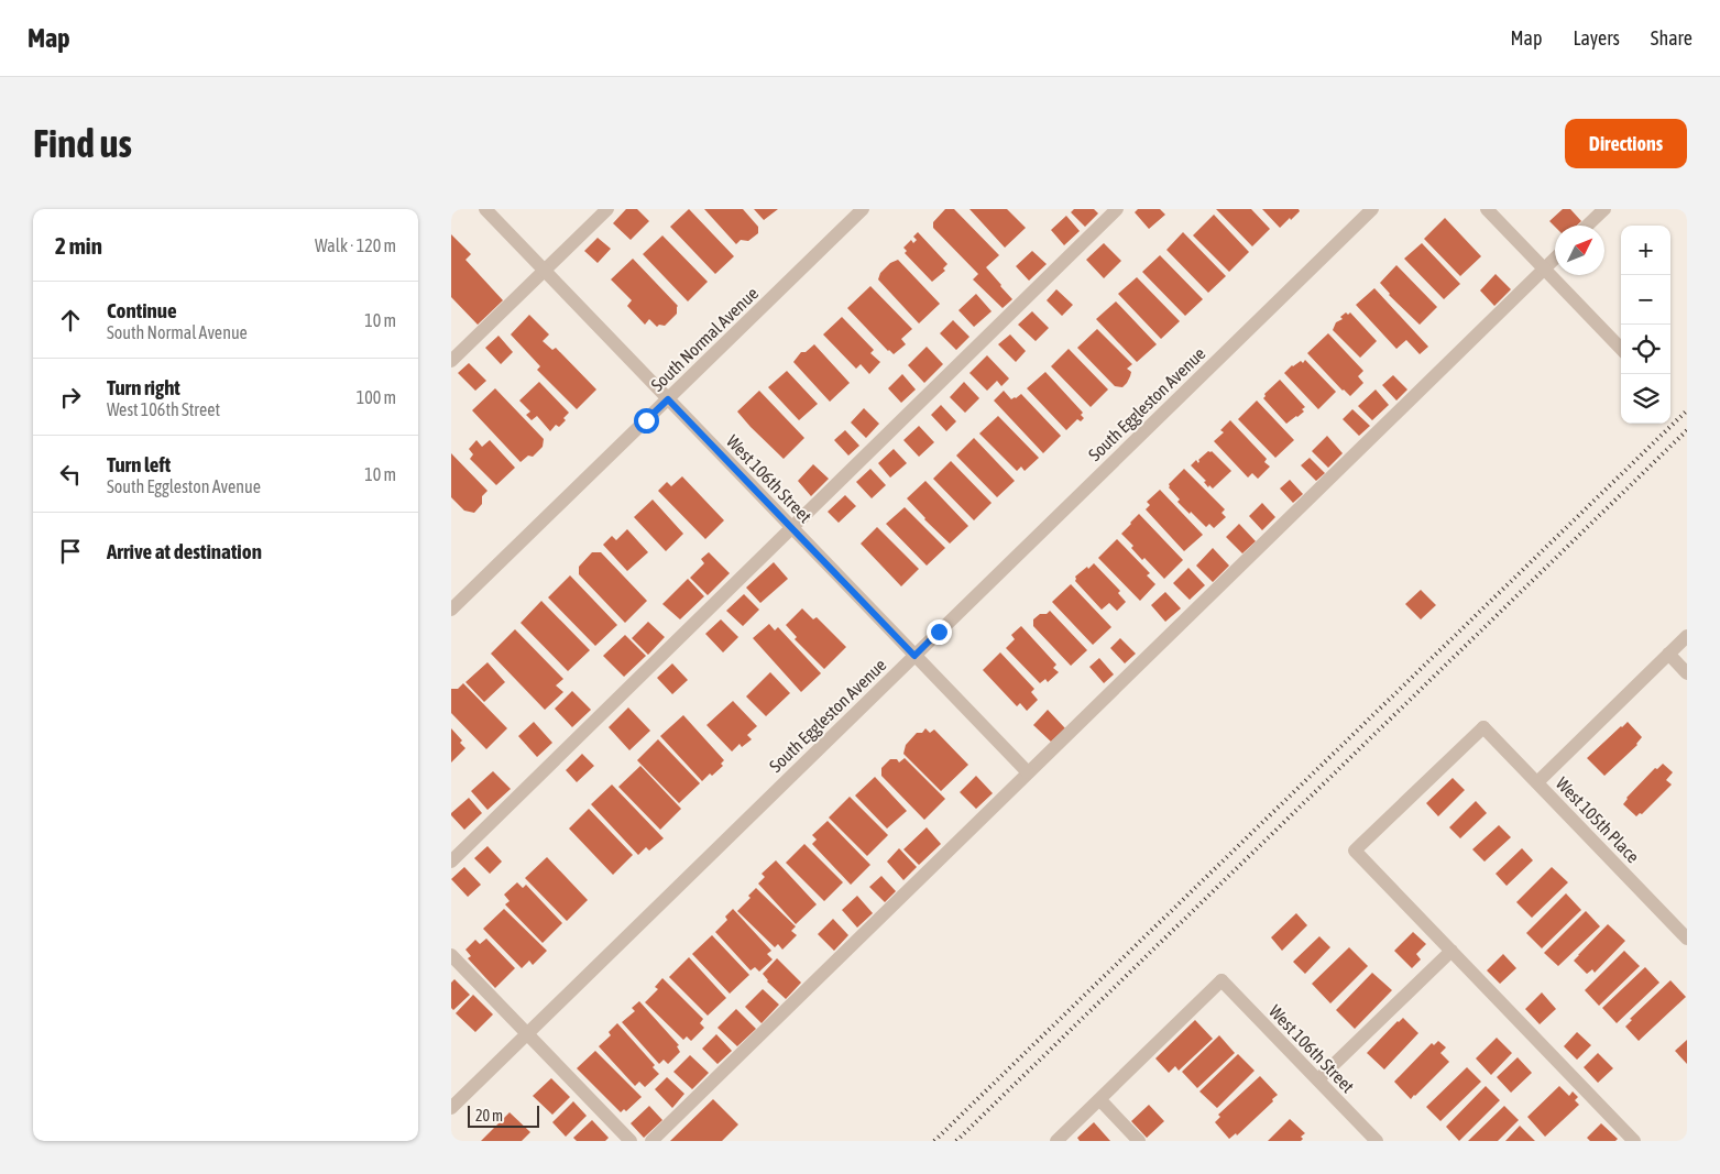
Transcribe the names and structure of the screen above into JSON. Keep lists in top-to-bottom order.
{
  "streets": {
    "street": [
      "South Normal Avenue",
      "South Eggleston Avenue",
      "West 106th Street",
      "West 105th Place"
    ]
  },
  "crossings": [
    ["South Normal Avenue", "West 106th Street"],
    ["South Eggleston Avenue", "West 106th Street"]
  ],
  "scale_bar": "20 m",
  "north": "top right",
  "page": {
    "header": "Map",
    "nav": ["Map", "Layers", "Share"],
    "buttons": "Directions",
    "title": "Find us",
    "heading": ["2 min", "Walk · 120 m"],
    "map_buttons": ["+", "−"],
    "list": [
      ["Continue", "South Normal Avenue", "10 m"],
      ["Turn right", "West 106th Street", "100 m"],
      ["Turn left", "South Eggleston Avenue", "10 m"],
      "Arrive at destination"
    ],
    "scale": "20 m"
  }
}
